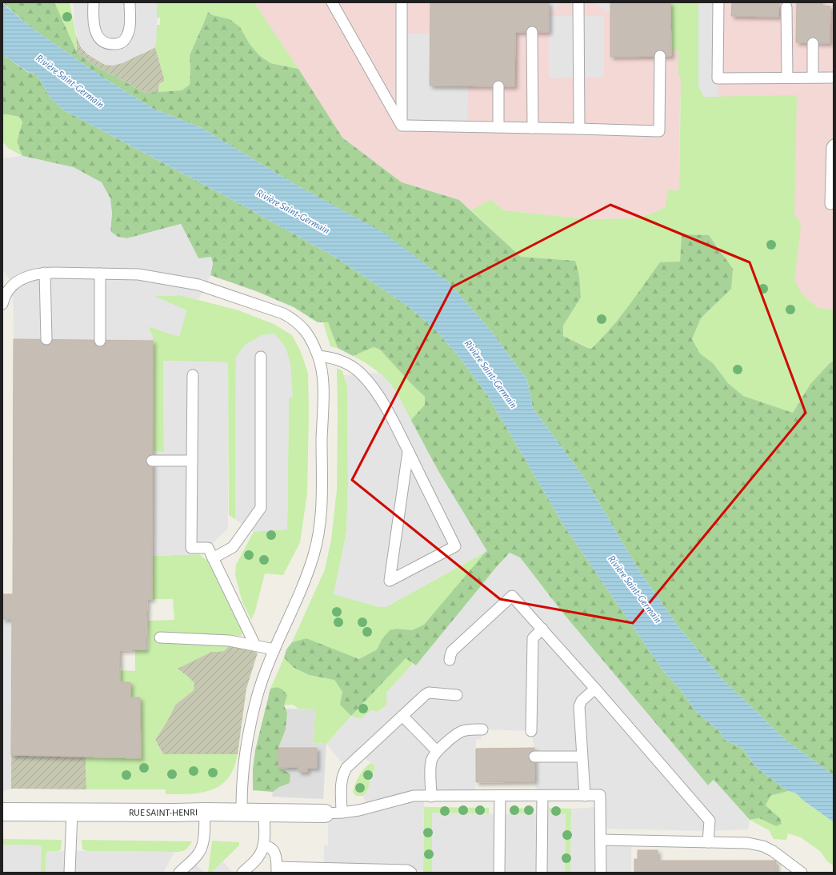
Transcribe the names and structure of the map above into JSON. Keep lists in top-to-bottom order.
{
  "streets": {
    "street": ["RUE SAINT-HENRI"]
  },
  "water": ["Rivière Saint-Germain"]
}
